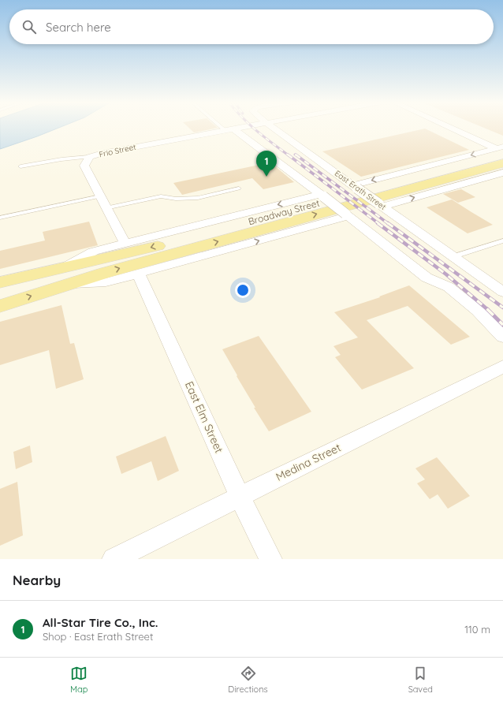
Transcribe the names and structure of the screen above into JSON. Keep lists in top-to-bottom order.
{
  "streets": {
    "main road": ["Broadway Street"],
    "street": [
      "Frio Street",
      "East Erath Street",
      "East Elm Street",
      "Medina Street"
    ]
  },
  "crossings": [
    ["Broadway Street", "East Elm Street"],
    ["East Elm Street", "Medina Street"]
  ],
  "page": {
    "search": "Search here",
    "pins": "1",
    "heading": "Nearby",
    "list": [
      {
        "mark": "1",
        "name": "All-Star Tire Co., Inc.",
        "note": "Shop · East Erath Street",
        "value": "110 m"
      }
    ],
    "nav": ["Map", "Directions", "Saved"]
  }
}
